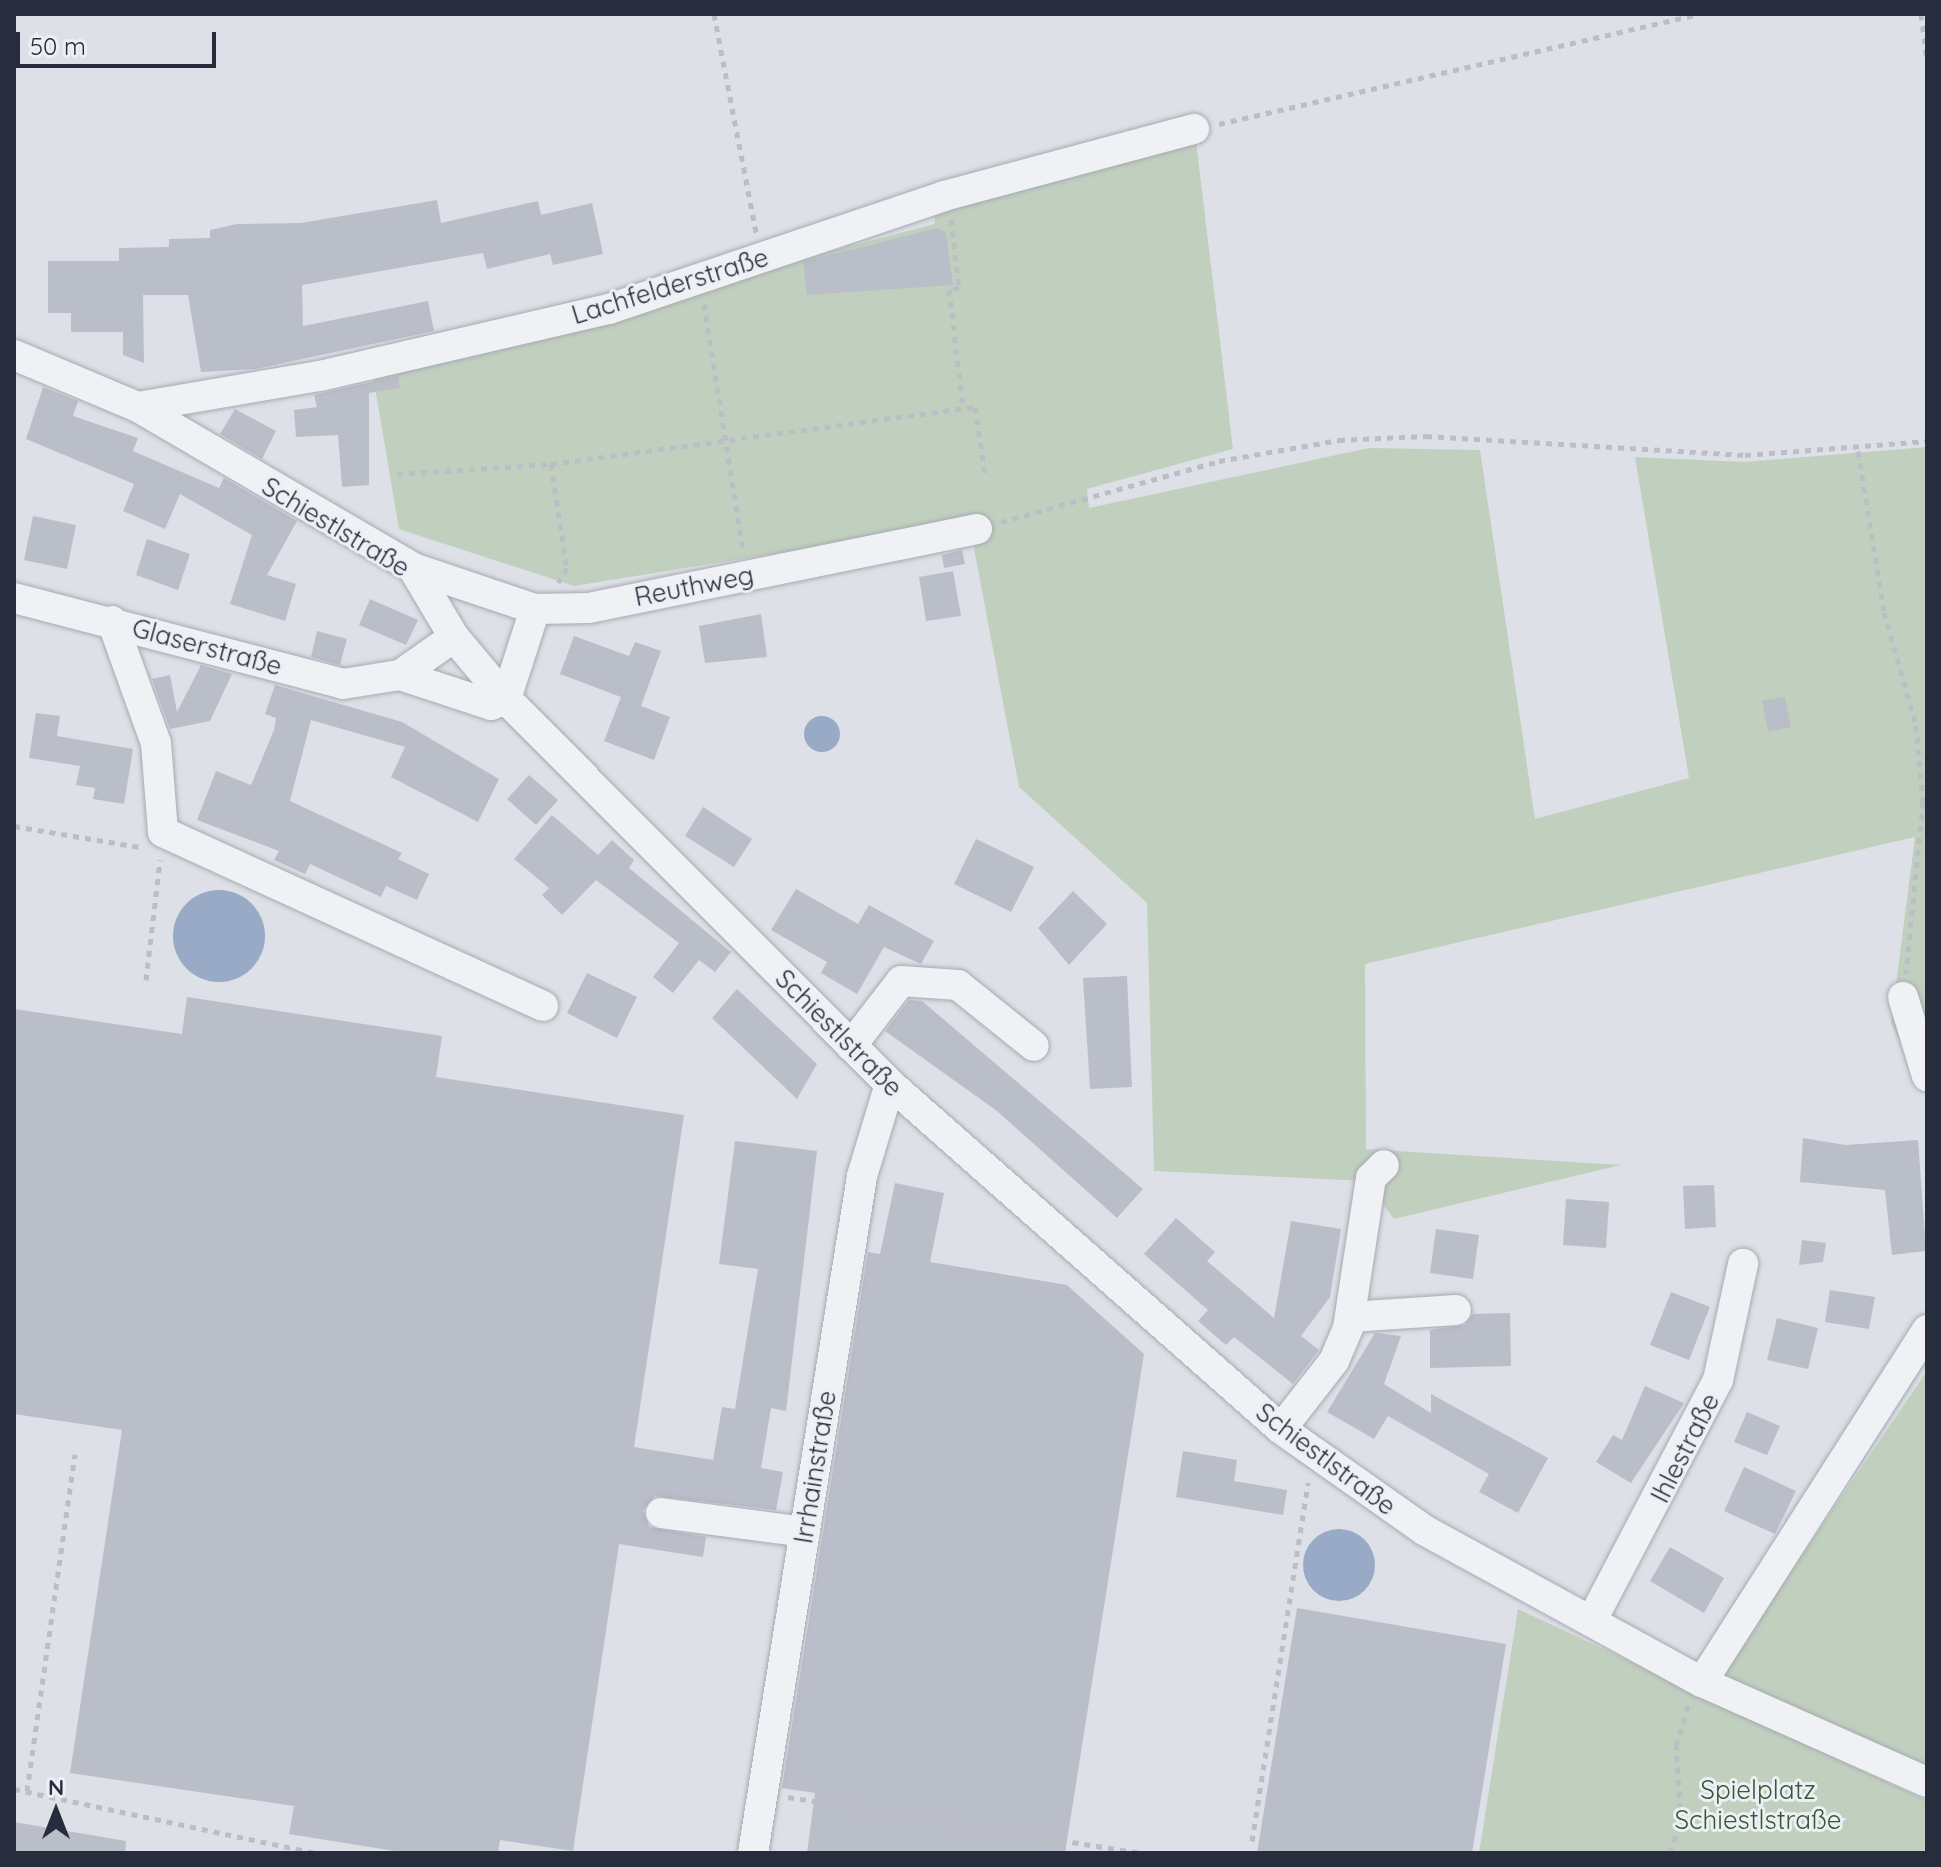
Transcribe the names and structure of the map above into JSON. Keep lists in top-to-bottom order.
{
  "streets": {
    "street": [
      "Lachfelderstraße",
      "Schiestlstraße",
      "Reuthweg",
      "Glaserstraße",
      "Ihlestraße",
      "Irrhainstraße"
    ]
  },
  "crossings": [
    ["Lachfelderstraße", "Schiestlstraße"],
    ["Schiestlstraße", "Reuthweg"],
    ["Schiestlstraße", "Glaserstraße"],
    ["Schiestlstraße", "Ihlestraße"],
    ["Schiestlstraße", "Irrhainstraße"]
  ],
  "parks": ["Spielplatz Schiestlstraße"],
  "scale_bar": "50 m",
  "north": "top"
}
